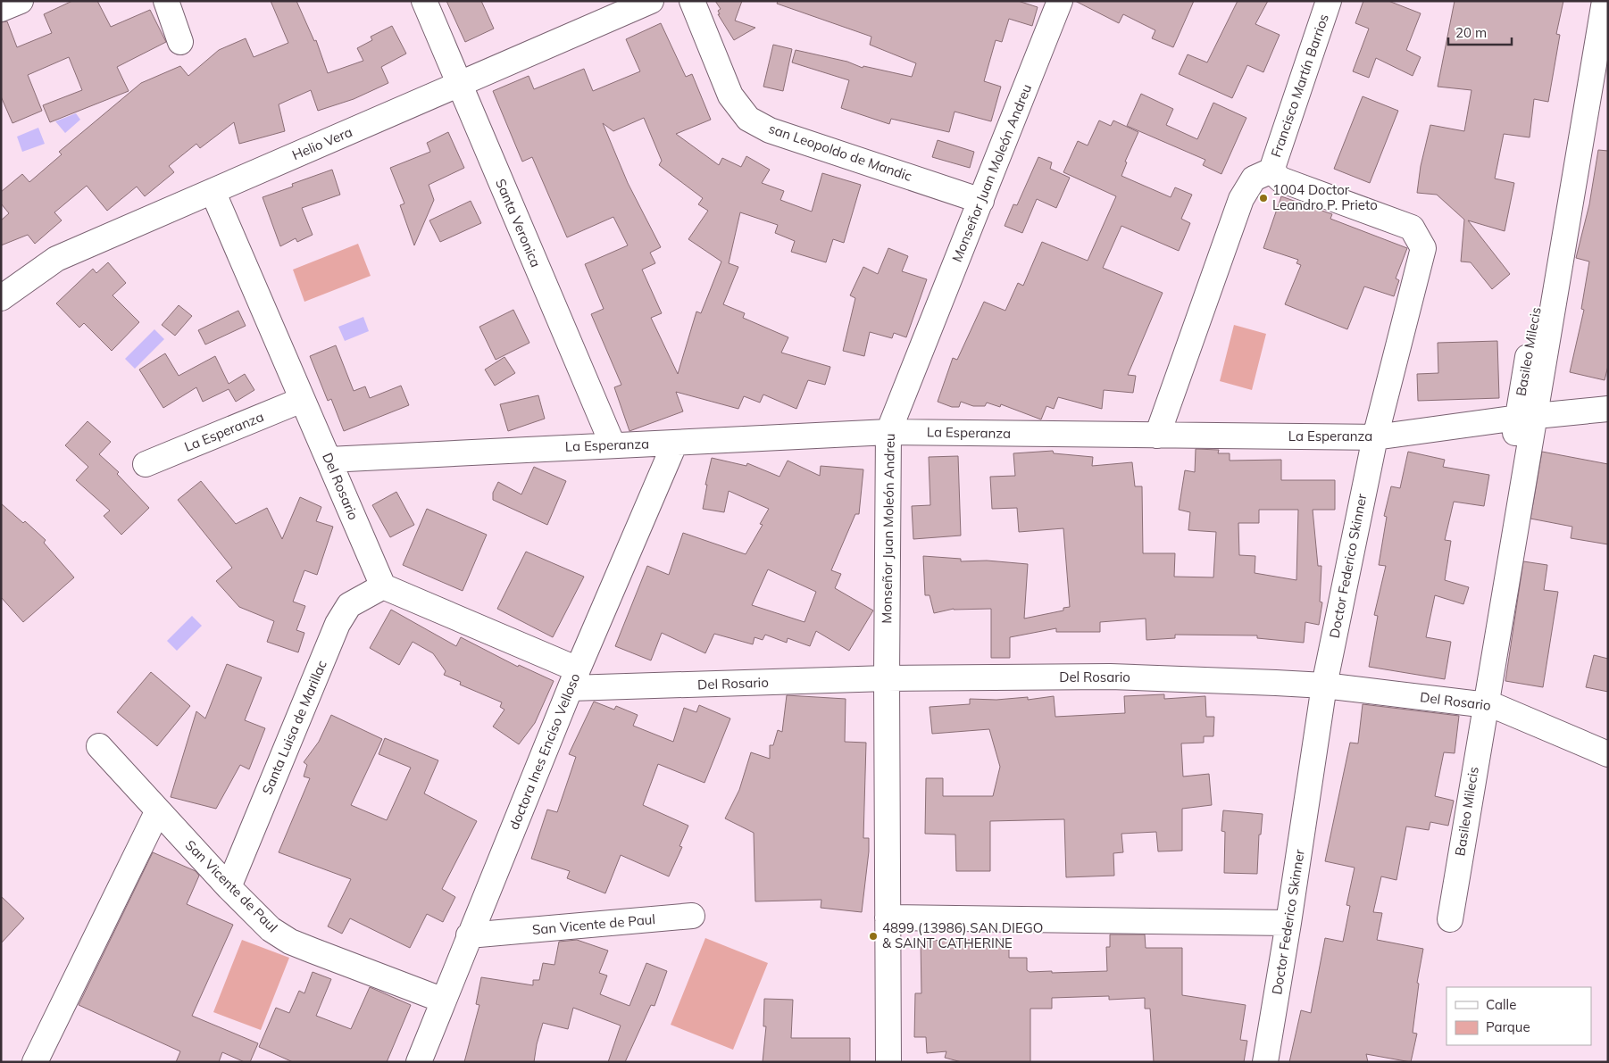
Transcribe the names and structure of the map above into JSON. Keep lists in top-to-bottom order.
{
  "streets": {
    "street": [
      "Francisco Martín Barrios",
      "Helio Vera",
      "san Leopoldo de Mandic",
      "Monseñor Juan Moleón Andreu",
      "Santa Veronica",
      "Basileo Milecis",
      "La Esperanza",
      "Del Rosario",
      "Doctor Federico Skinner",
      "Santa Luisa de Marillac",
      "doctora Ines Enciso Velloso",
      "San Vicente de Paul"
    ]
  },
  "crossings": [
    ["Francisco Martín Barrios", "Doctor Federico Skinner"],
    ["Helio Vera", "Santa Veronica"],
    ["Helio Vera", "Del Rosario"],
    ["san Leopoldo de Mandic", "Monseñor Juan Moleón Andreu"],
    ["Monseñor Juan Moleón Andreu", "La Esperanza"],
    ["Monseñor Juan Moleón Andreu", "Del Rosario"],
    ["Santa Veronica", "La Esperanza"],
    ["Basileo Milecis", "La Esperanza"],
    ["Basileo Milecis", "Del Rosario"],
    ["La Esperanza", "Del Rosario"],
    ["La Esperanza", "Doctor Federico Skinner"],
    ["La Esperanza", "doctora Ines Enciso Velloso"],
    ["Del Rosario", "Doctor Federico Skinner"],
    ["Del Rosario", "Santa Luisa de Marillac"],
    ["Del Rosario", "doctora Ines Enciso Velloso"],
    ["Santa Luisa de Marillac", "San Vicente de Paul"],
    ["doctora Ines Enciso Velloso", "San Vicente de Paul"]
  ],
  "places": ["1004 Doctor Leandro P. Prieto", "4899 (13986) SAN DIEGO & SAINT CATHERINE"],
  "legend": ["Calle", "Parque"],
  "scale_bar": "20 m"
}
